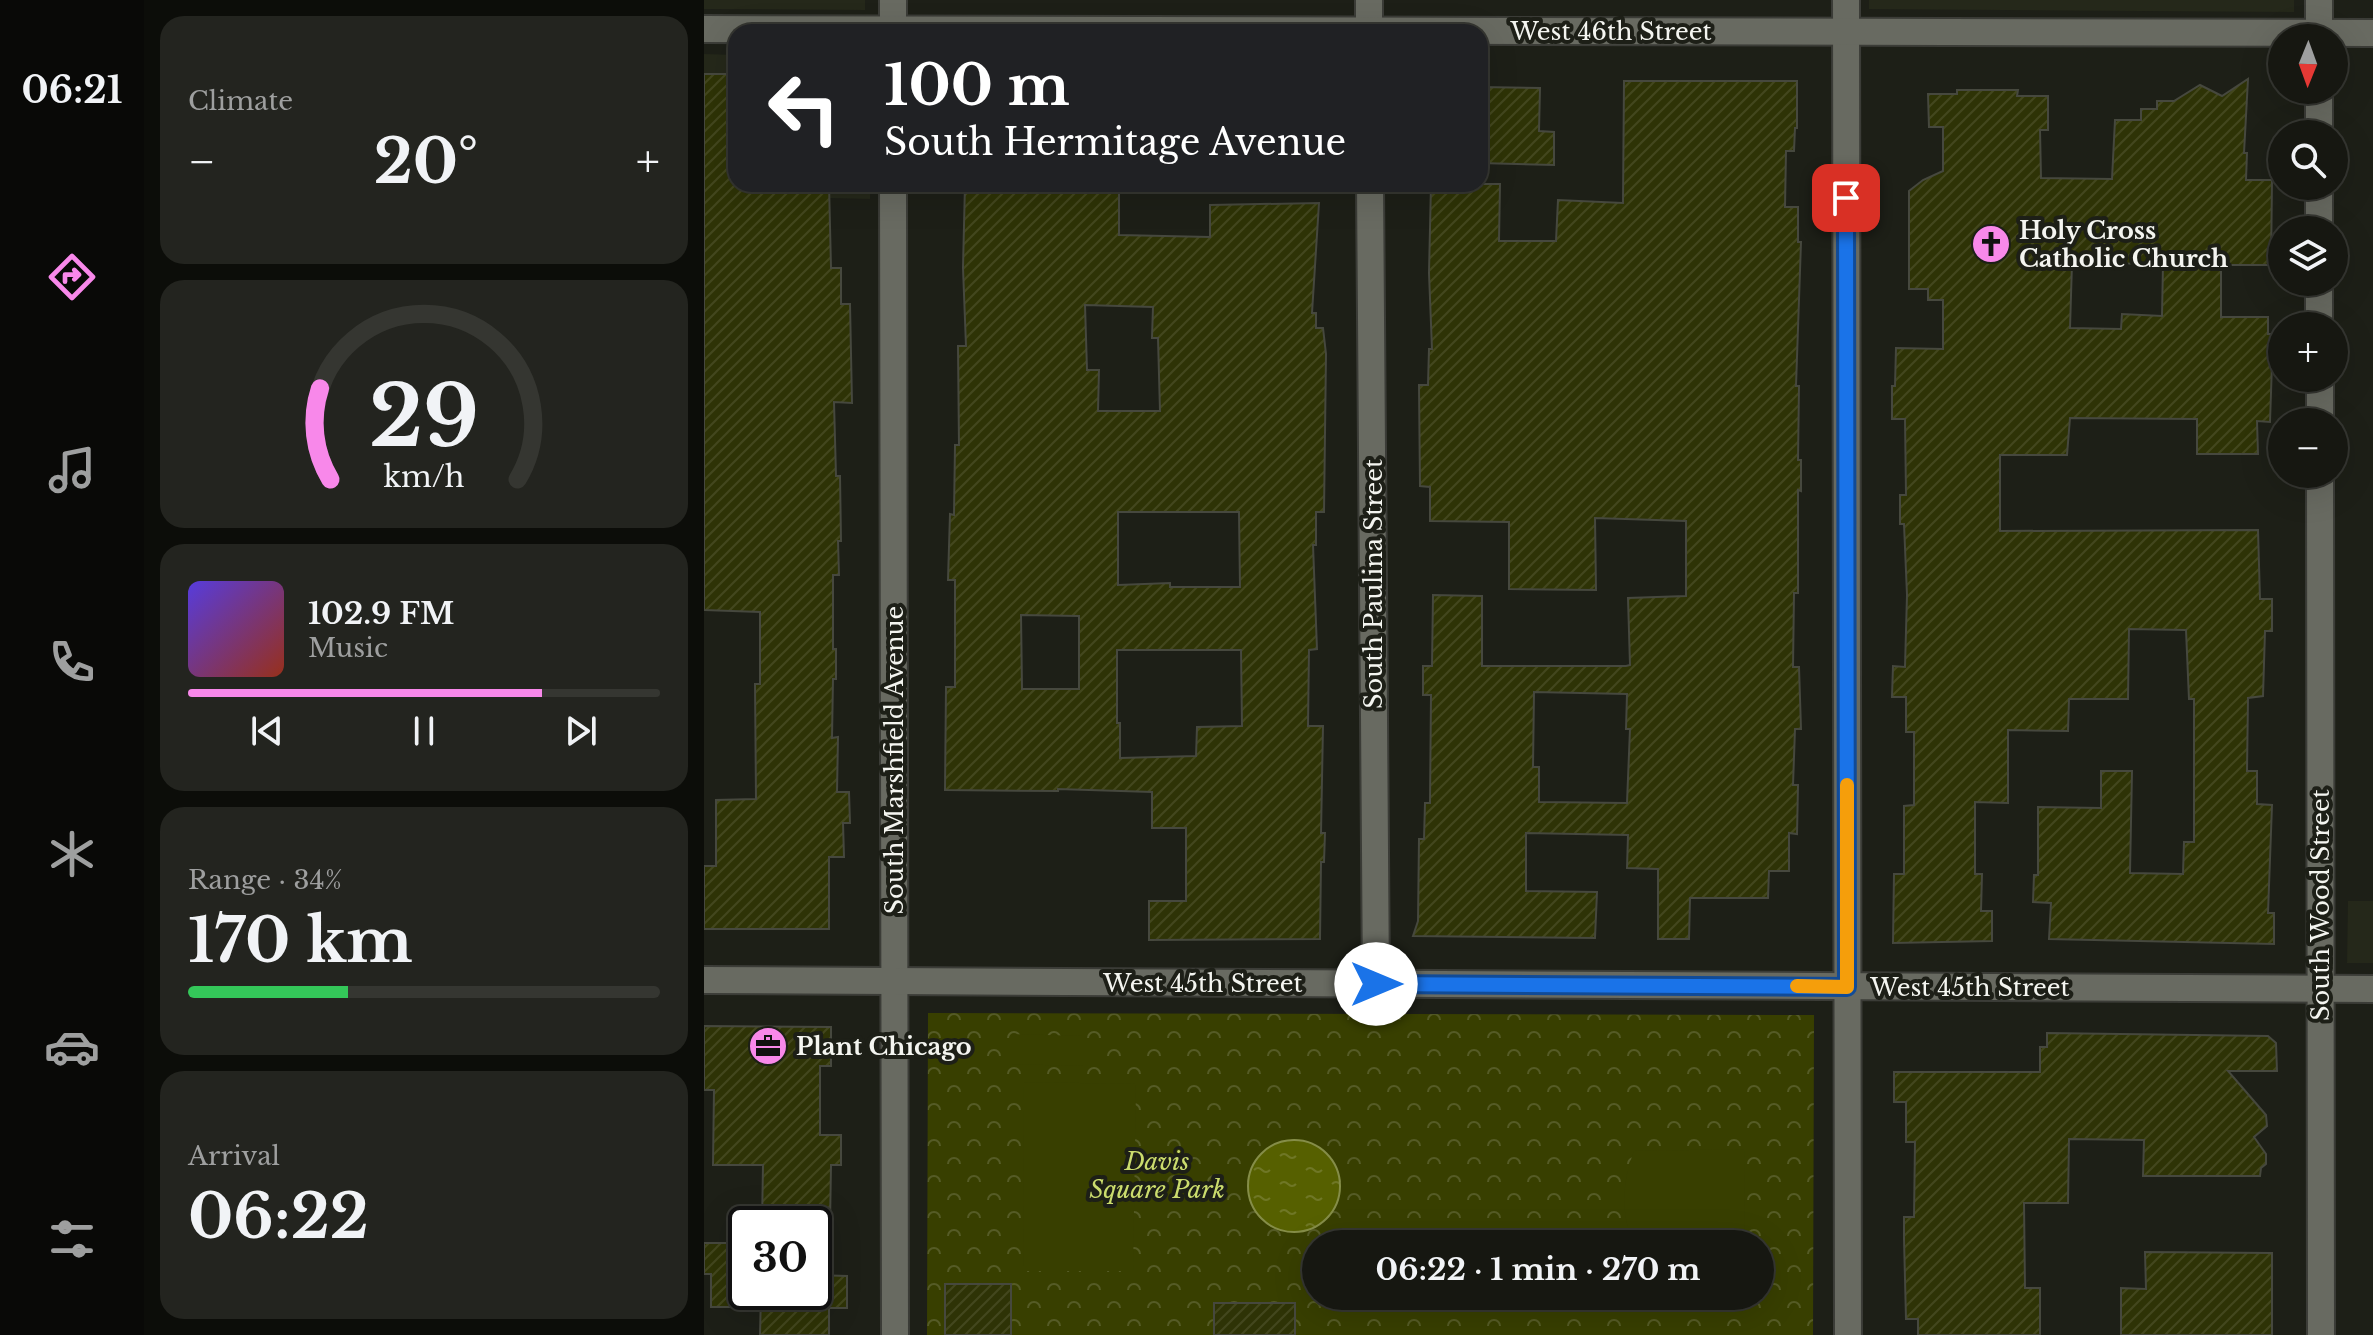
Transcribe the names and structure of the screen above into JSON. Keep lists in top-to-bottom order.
{
  "streets": {
    "street": [
      "West 46th Street",
      "South Paulina Street",
      "South Marshfield Avenue",
      "South Wood Street",
      "West 45th Street"
    ]
  },
  "crossings": [
    ["South Paulina Street", "West 45th Street"],
    ["South Marshfield Avenue", "West 45th Street"],
    ["South Wood Street", "West 45th Street"]
  ],
  "parks": ["Davis Square Park"],
  "places": {
    "church": ["Holy Cross Catholic Church"],
    "office": ["Plant Chicago"]
  },
  "north": "bottom",
  "page": {
    "tabs": "06:21",
    "tile": [
      "Climate",
      ["Range · 34%", "170 km"],
      ["Arrival", "06:22"]
    ],
    "map_buttons": ["+", "−"],
    "turn": ["100 m", "South Hermitage Avenue"],
    "heat": ["−", "20°", "+"],
    "song": ["102.9 FM", "Music"],
    "limit": "30",
    "trip": "06:22 · 1 min · 270 m",
    "gauge": ["29", "km/h"]
  }
}
